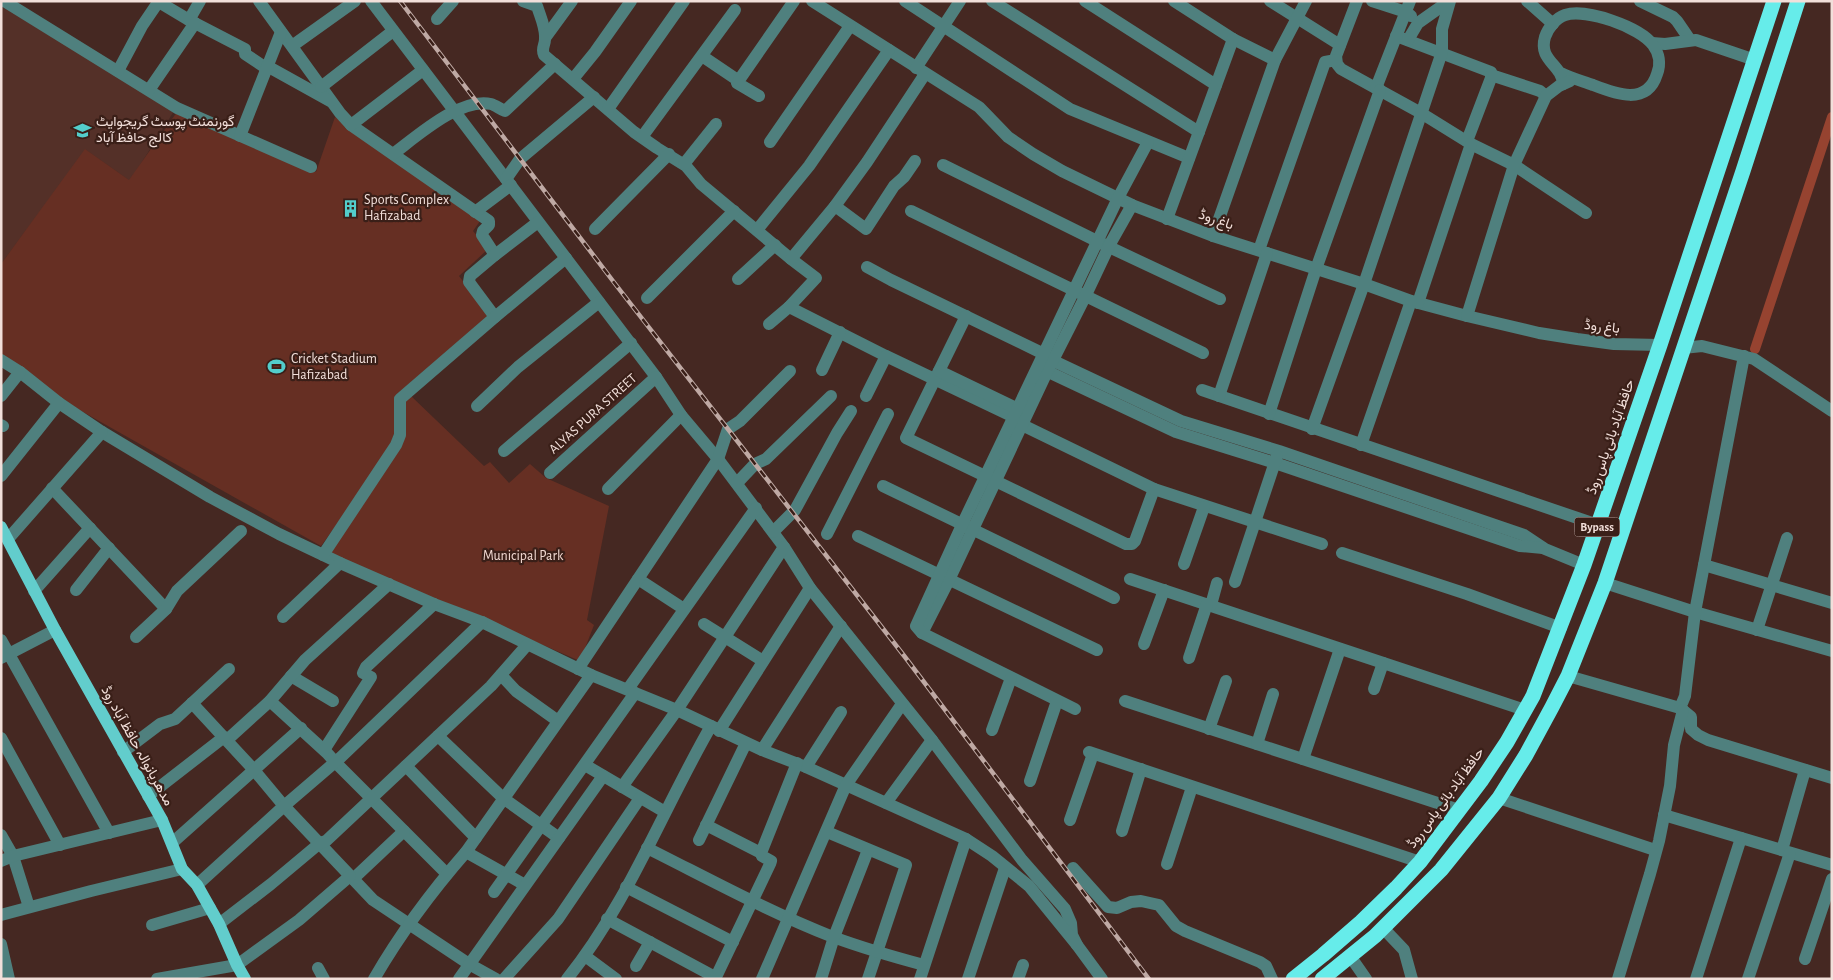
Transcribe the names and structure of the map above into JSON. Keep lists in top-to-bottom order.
{
  "streets": {
    "highway": ["حافظ آباد بائی پاس روڈ", "Bypass"],
    "main road": ["مدھریانوالہ حافظ آباد روڈ"],
    "street": ["باغ روڈ", "ALYAS PURA STREET"]
  },
  "crossings": [
    ["باغ روڈ", "حافظ آباد بائی پاس روڈ"]
  ],
  "parks": ["Municipal Park"],
  "places": {
    "school or university": ["گورنمنٹ پوسٹ گریجوایٹ کالج حافظ آباد"],
    "building": ["Sports Complex Hafizabad"],
    "sports": ["Cricket Stadium Hafizabad"]
  }
}
